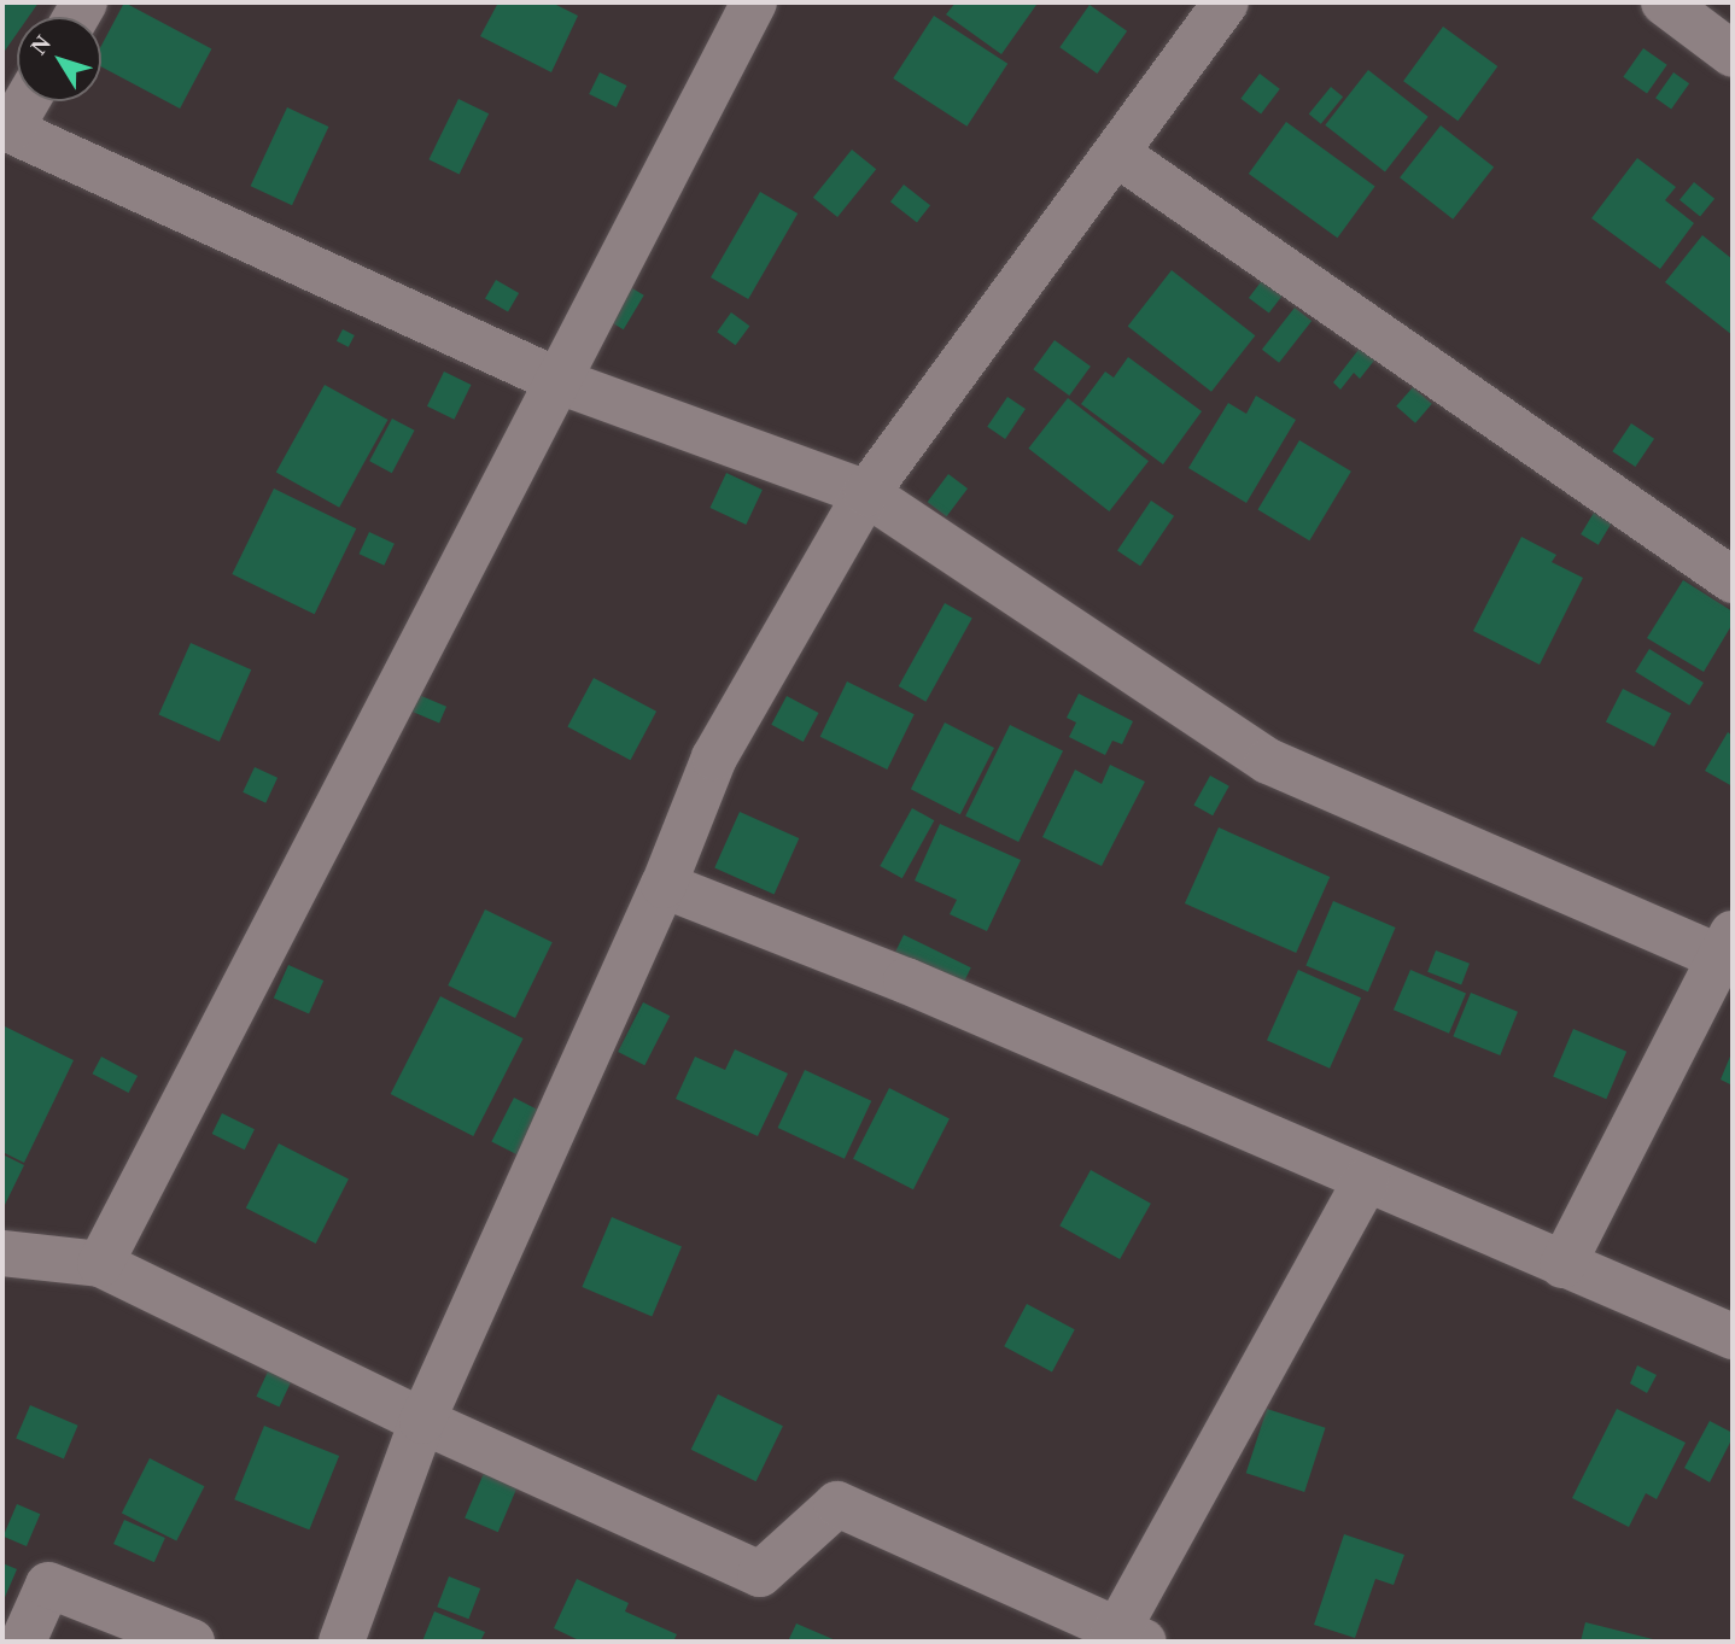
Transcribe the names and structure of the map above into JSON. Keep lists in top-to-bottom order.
{
  "north": "top left"
}
